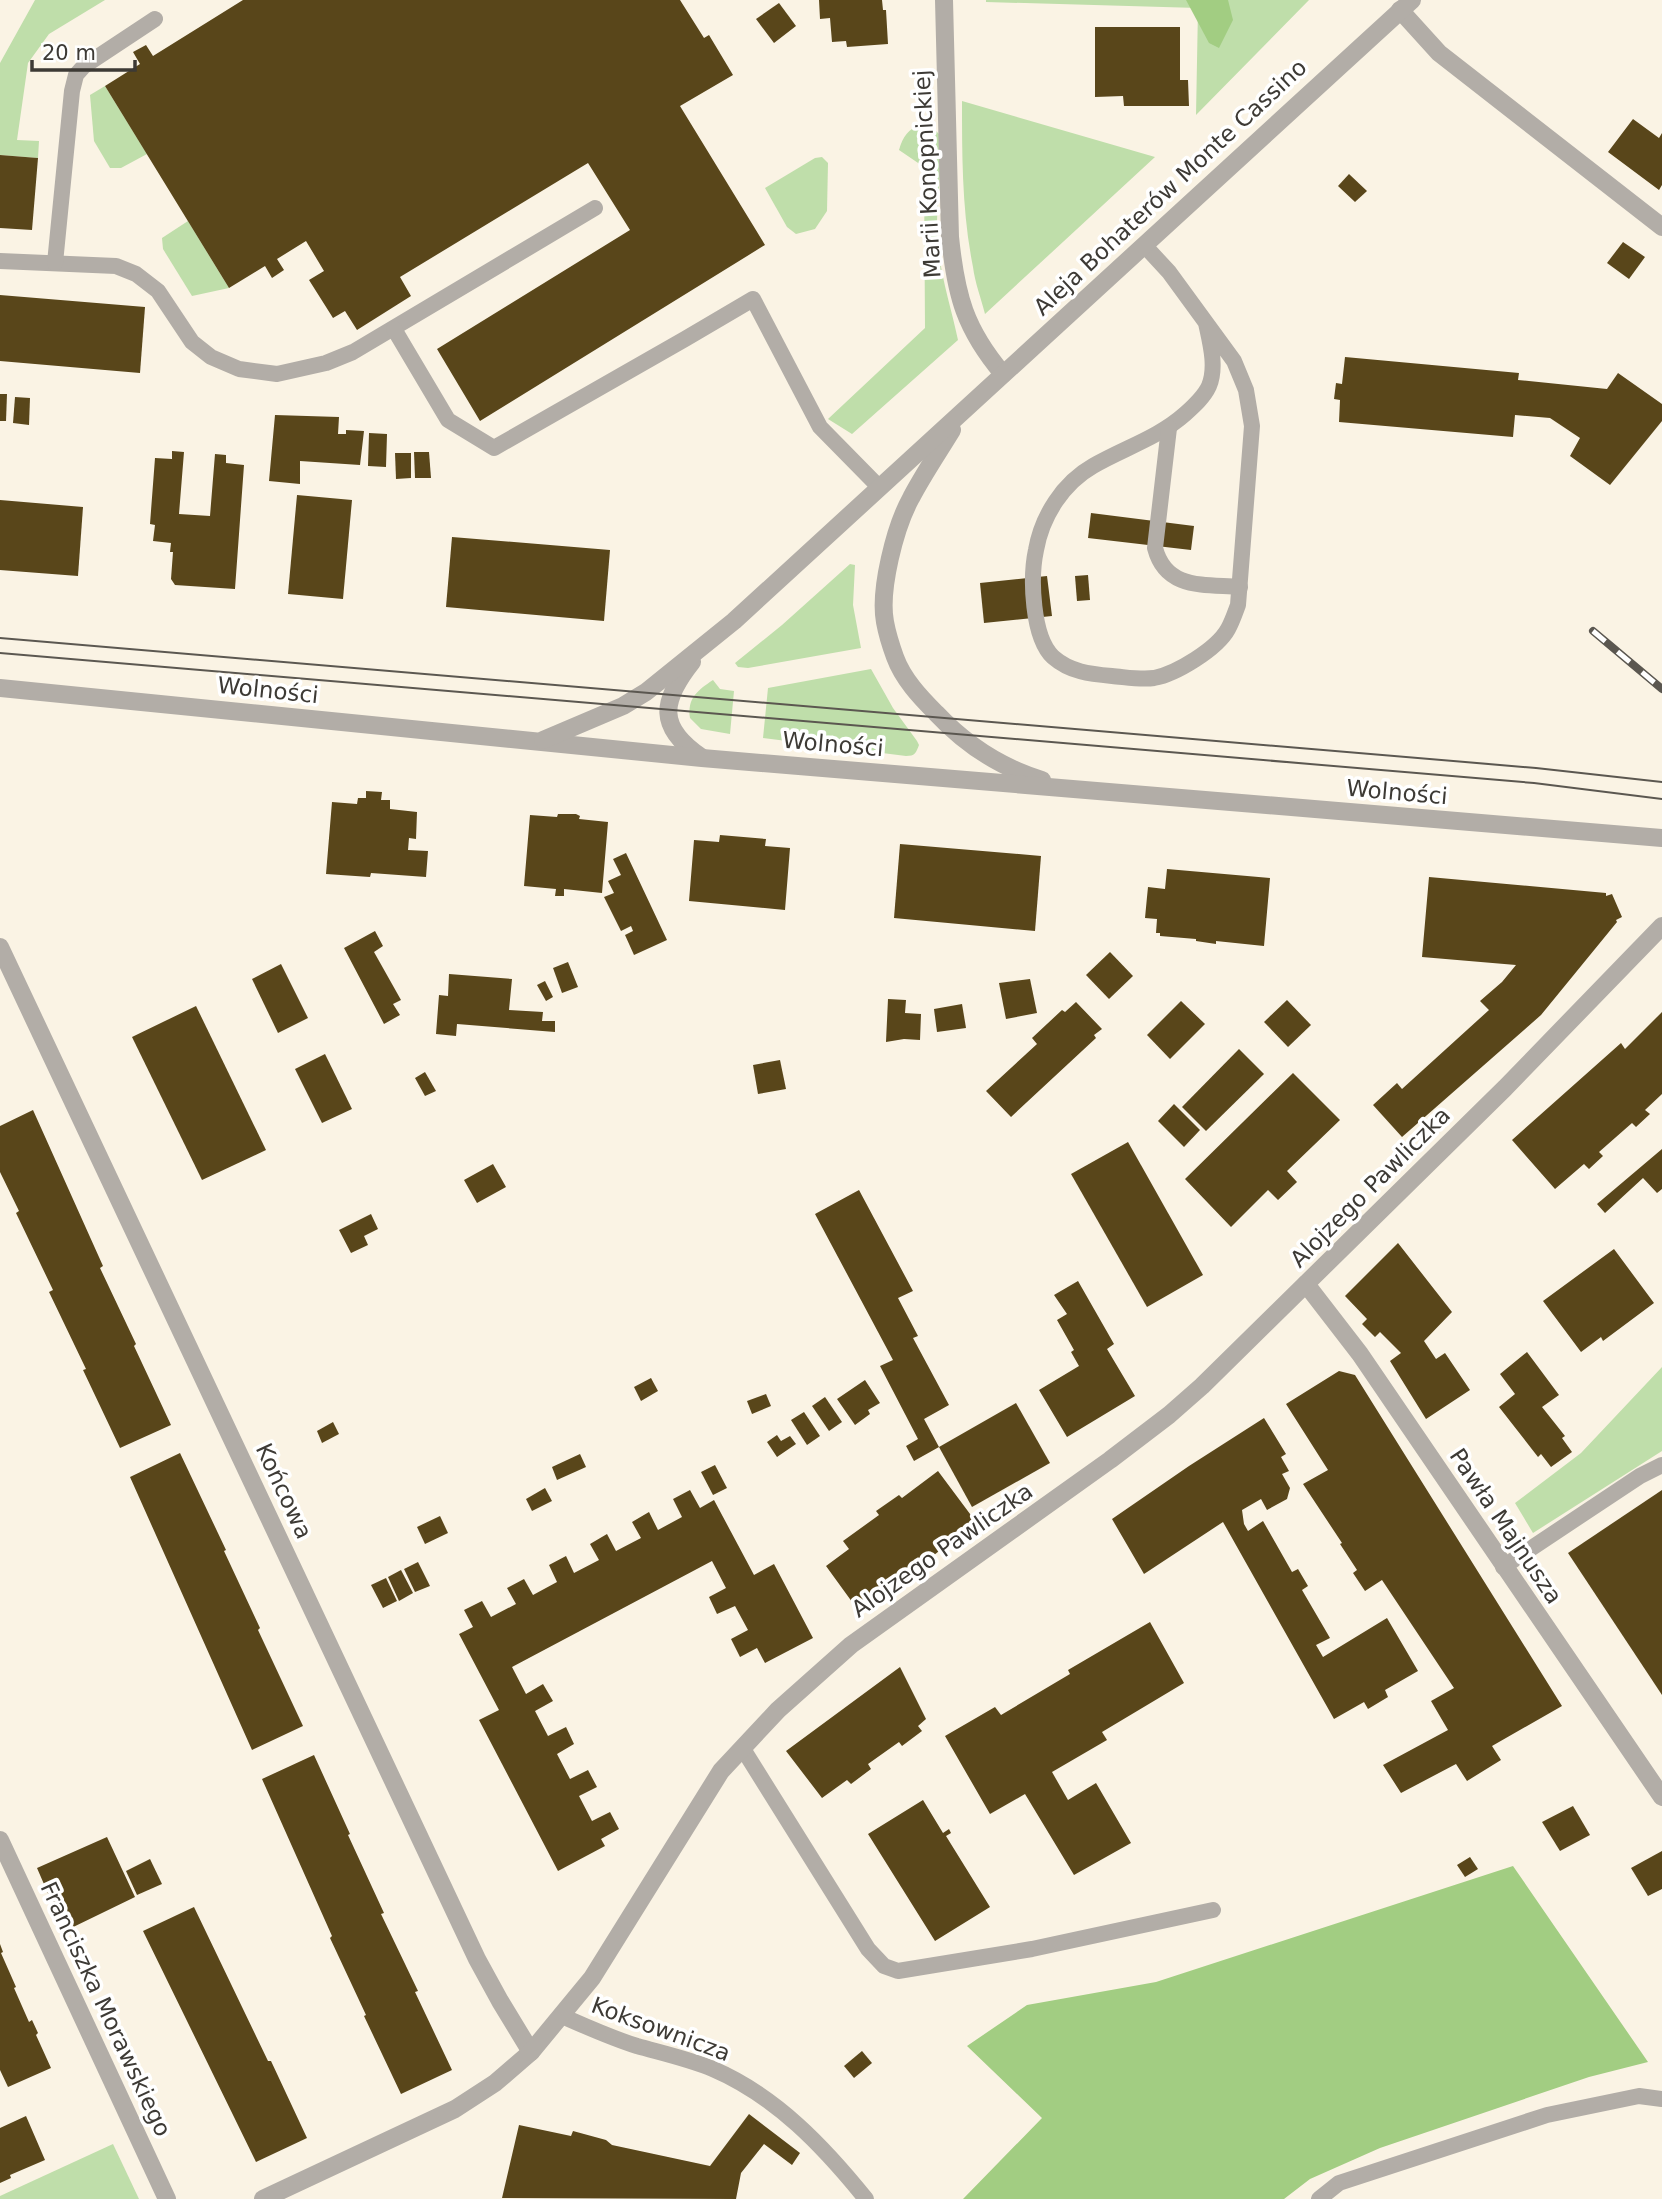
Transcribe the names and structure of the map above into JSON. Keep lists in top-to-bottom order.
{
  "streets": {
    "street": [
      "Marii Konopnickiej",
      "Aleja Bohaterów Monte Cassino",
      "Wolności",
      "Alojzego Pawliczka",
      "Końcowa",
      "Pawła Majnusza",
      "Franciszka Morawskiego"
    ],
    "lane": ["Koksownicza"]
  },
  "crossings": [
    ["Marii Konopnickiej", "Aleja Bohaterów Monte Cassino"],
    ["Aleja Bohaterów Monte Cassino", "Wolności"],
    ["Alojzego Pawliczka", "Końcowa"],
    ["Alojzego Pawliczka", "Pawła Majnusza"],
    ["Alojzego Pawliczka", "Koksownicza"]
  ],
  "scale_bar": "20 m"
}
